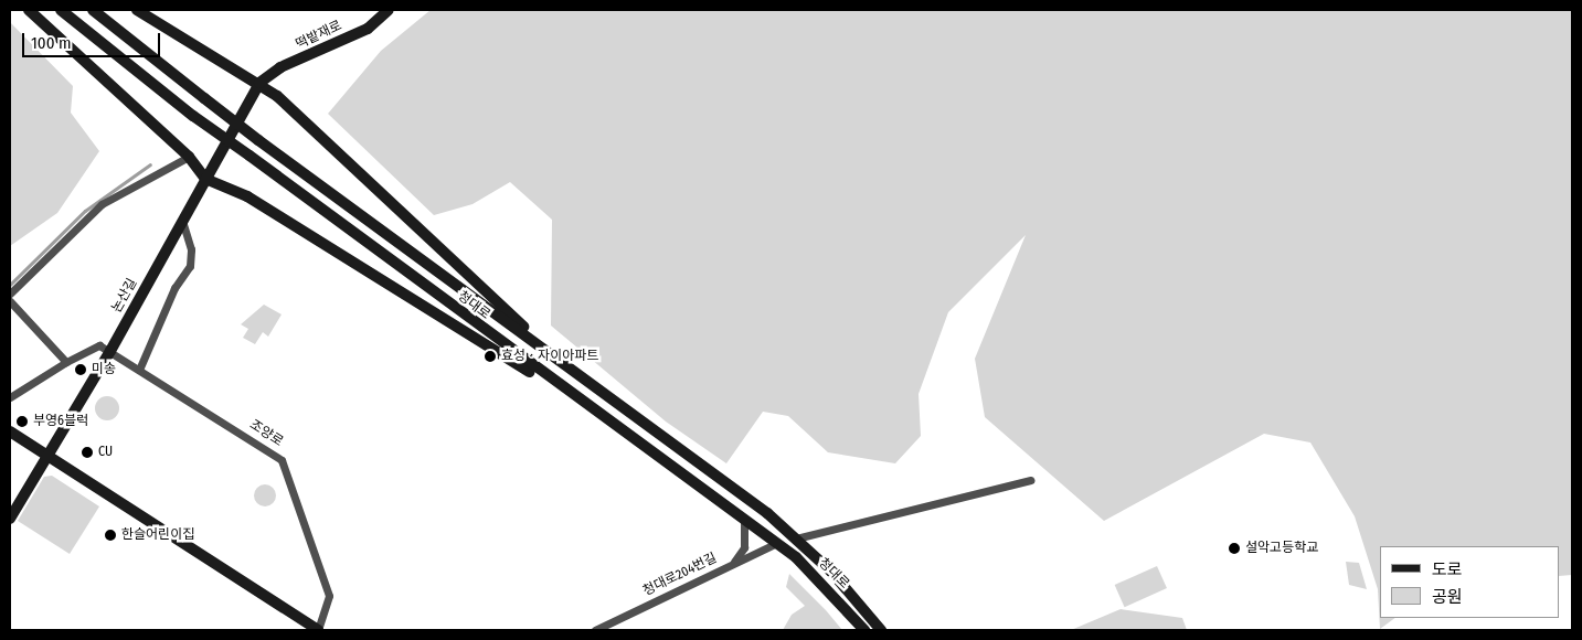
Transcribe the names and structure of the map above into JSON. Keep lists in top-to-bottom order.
{
  "streets": {
    "street": [
      "떡밭재로",
      "논산길",
      "청대로",
      "조양로",
      "청대로204번길"
    ]
  },
  "crossings": [
    ["떡밭재로", "논산길"],
    ["논산길", "조양로"],
    ["청대로", "청대로204번길"]
  ],
  "places": [
    "효성ㆍ자이아파트",
    "미송",
    "부영6블럭",
    "CU",
    "한슬어린이집",
    "설악고등학교"
  ],
  "legend": ["도로", "공원"],
  "scale_bar": "100 m"
}
